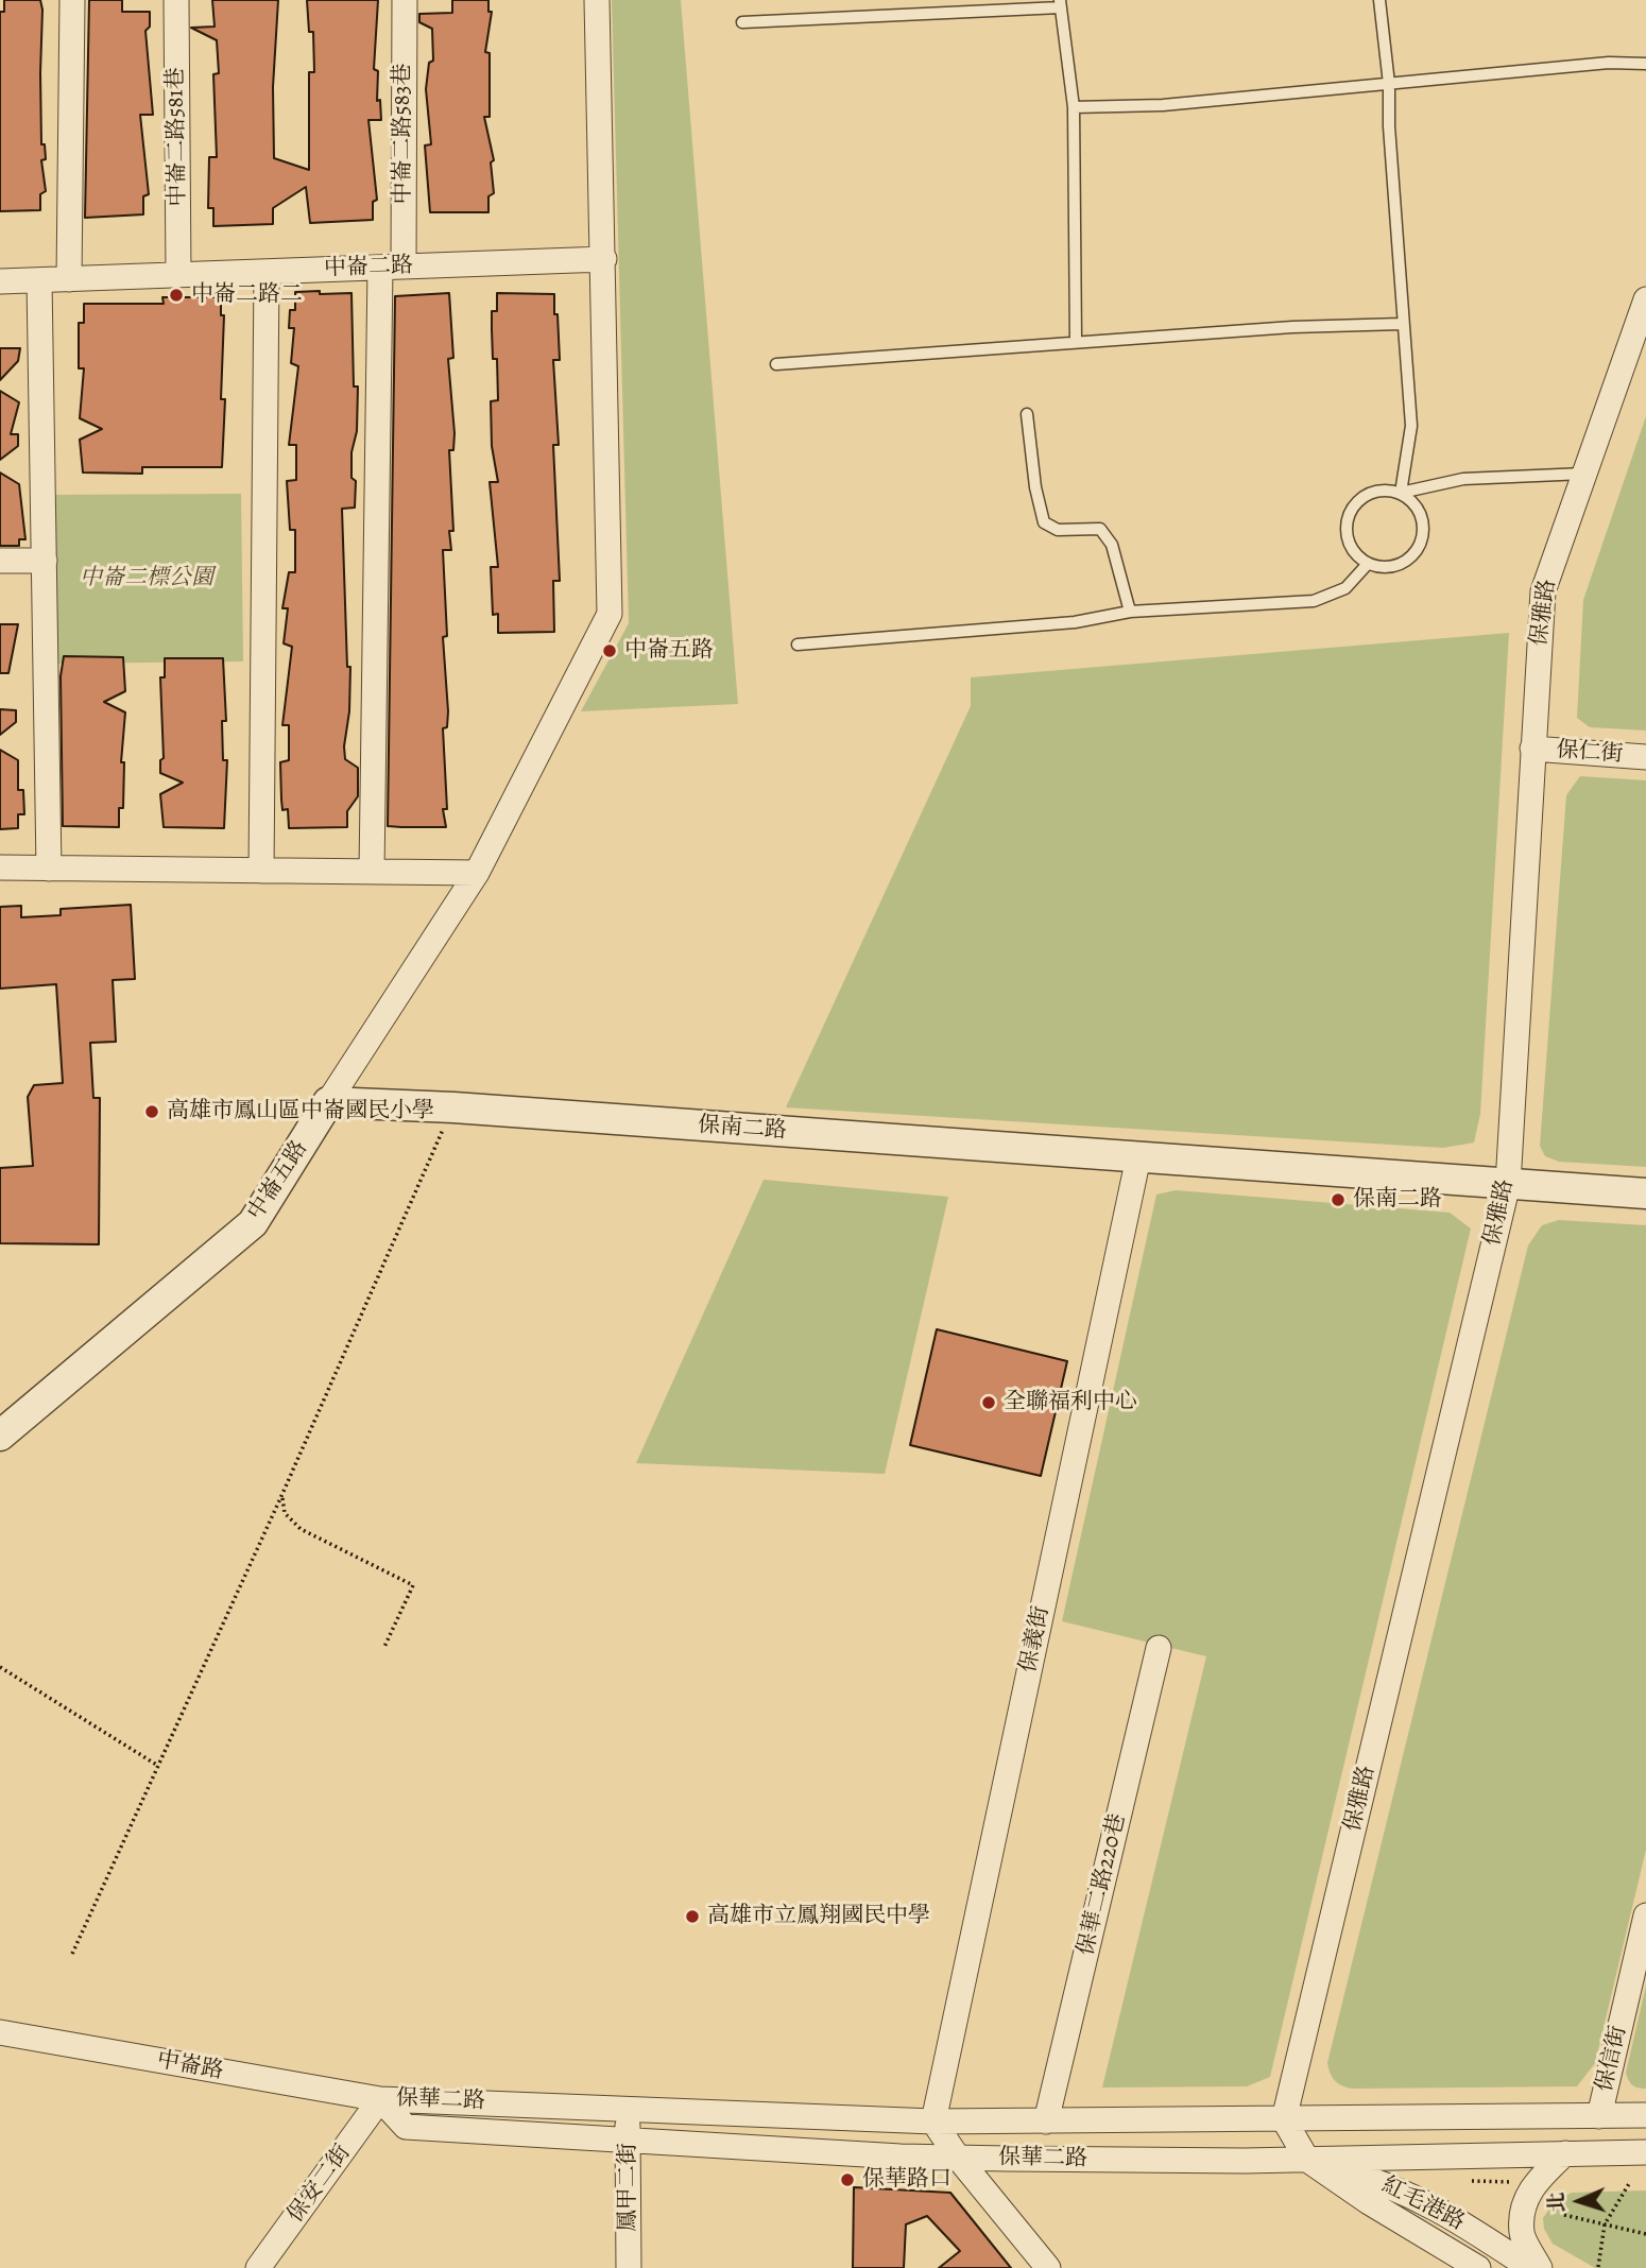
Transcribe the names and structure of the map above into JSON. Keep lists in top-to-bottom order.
{
  "streets": {
    "street": [
      "中崙二路583巷",
      "中崙二路581巷",
      "中崙二路",
      "保雅路",
      "保仁街",
      "保南二路",
      "中崙五路",
      "保義街",
      "保華二路220巷",
      "保信街",
      "中崙路",
      "保華二路",
      "保安二街",
      "鳳甲二街",
      "紅毛港路"
    ]
  },
  "crossings": [
    ["中崙二路583巷", "中崙二路"],
    ["中崙二路581巷", "中崙二路"],
    ["中崙二路", "中崙五路"],
    ["保雅路", "保仁街"],
    ["保雅路", "保南二路"],
    ["保雅路", "保華二路"],
    ["保雅路", "紅毛港路"],
    ["保南二路", "中崙五路"],
    ["保南二路", "保義街"],
    ["保義街", "保華二路"],
    ["保華二路220巷", "保華二路"],
    ["保信街", "保華二路"],
    ["中崙路", "保華二路"],
    ["中崙路", "保安二街"],
    ["保華二路", "保安二街"],
    ["保華二路", "鳳甲二街"],
    ["保華二路", "紅毛港路"]
  ],
  "parks": ["中崙二標公園"],
  "places": [
    "中崙二路二",
    "中崙五路",
    "高雄市鳳山區中崙國民小學",
    "保南二路",
    "全聯福利中心",
    "高雄市立鳳翔國民中學",
    "保華路口"
  ],
  "north": "left"
}
